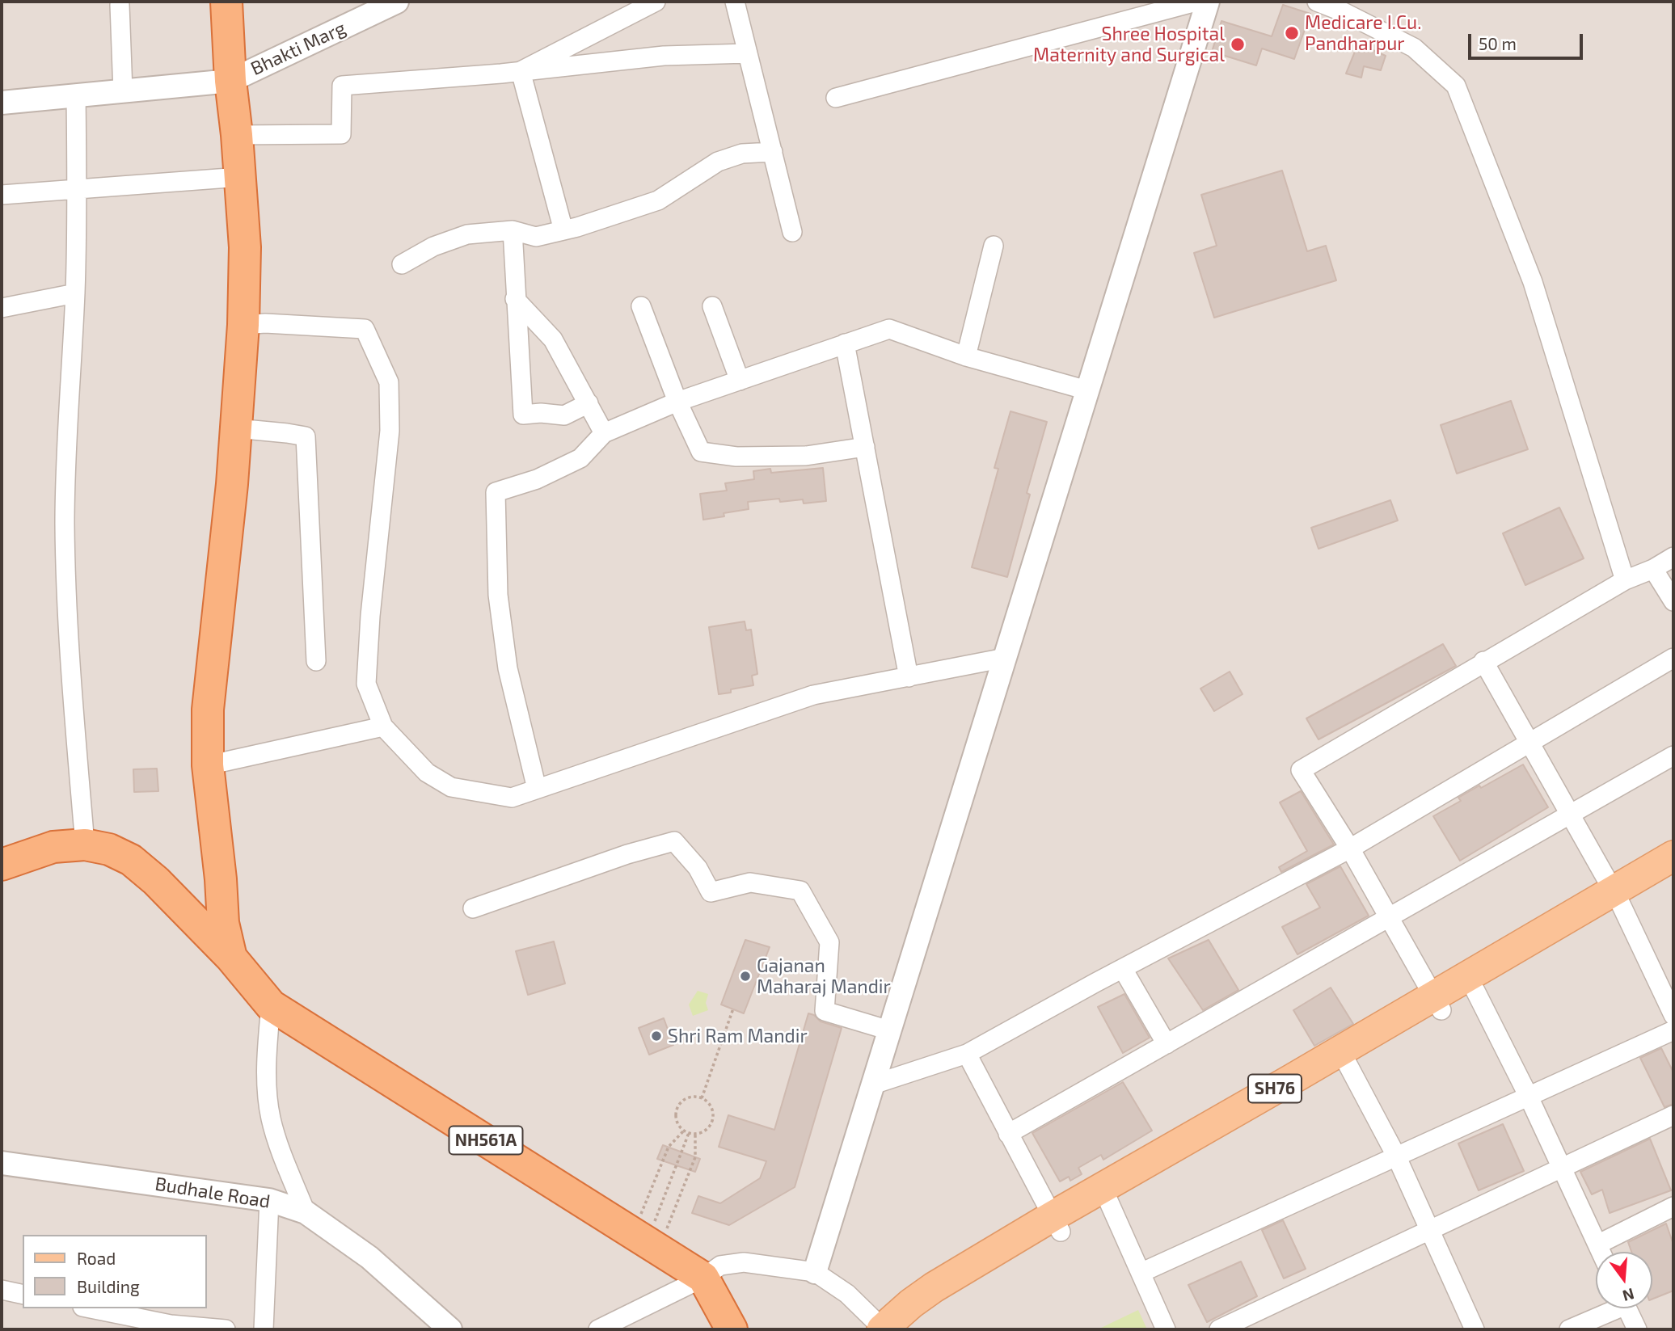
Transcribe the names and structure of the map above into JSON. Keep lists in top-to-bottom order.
{
  "streets": {
    "highway": ["NH561A"],
    "main road": ["SH76"],
    "street": ["Bhakti Marg", "Budhale Road"]
  },
  "places": [
    "Medicare I.Cu. Pandharpur",
    "Shree Hospital Maternity and Surgical",
    "Gajanan Maharaj Mandir",
    "Shri Ram Mandir"
  ],
  "legend": ["Road", "Building"],
  "scale_bar": "50 m",
  "north": "bottom"
}
